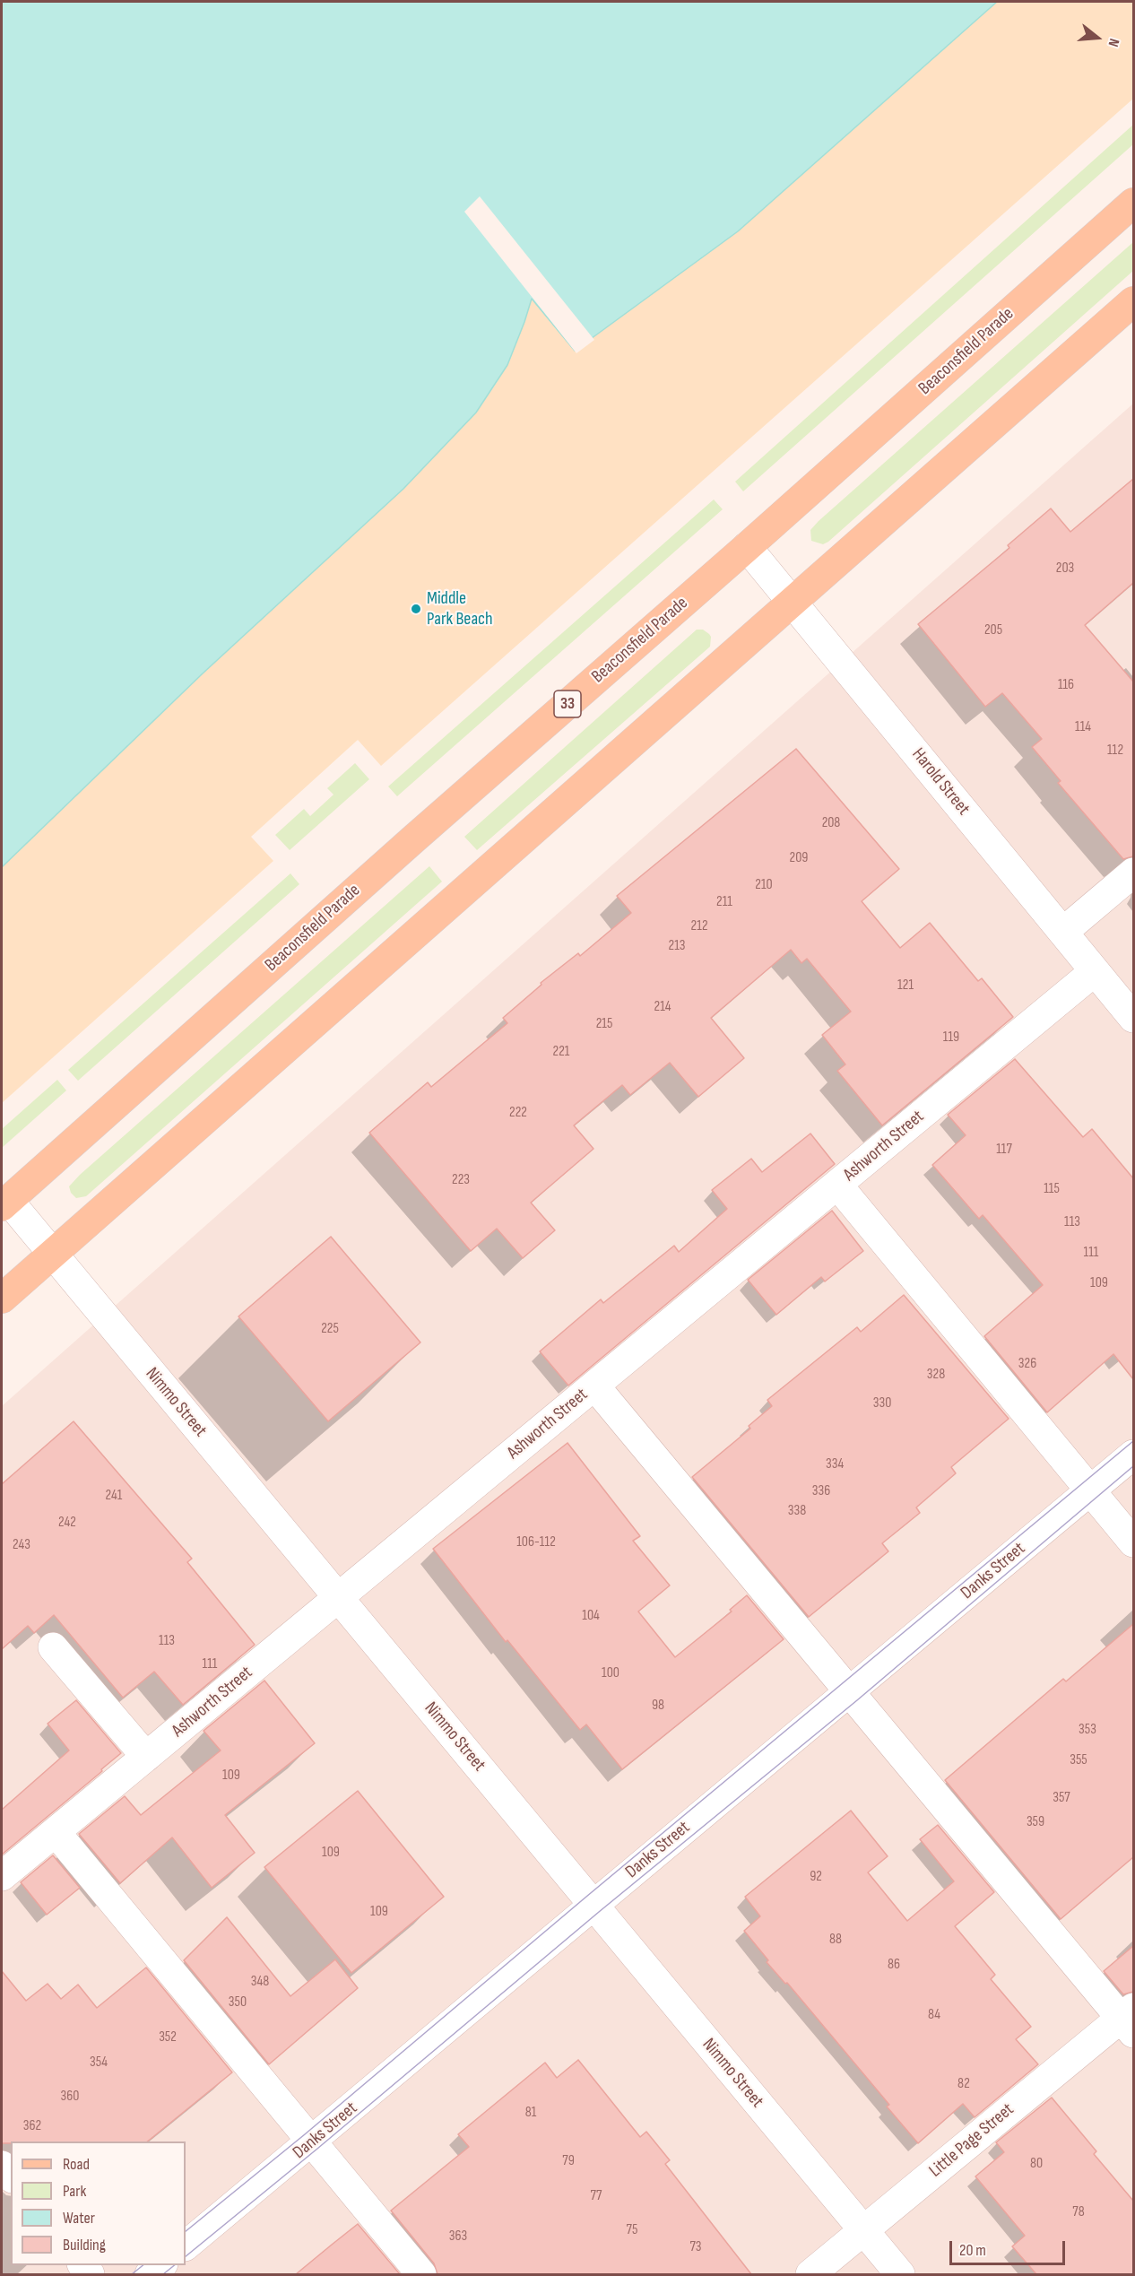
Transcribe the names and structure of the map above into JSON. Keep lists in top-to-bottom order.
{
  "streets": {
    "main road": ["Beaconsfield Parade", "33"],
    "street": [
      "Harold Street",
      "Ashworth Street",
      "Nimmo Street",
      "Danks Street",
      "Little Page Street"
    ]
  },
  "crossings": [
    ["Beaconsfield Parade", "Harold Street"],
    ["Beaconsfield Parade", "Nimmo Street"],
    ["Harold Street", "Ashworth Street"],
    ["Ashworth Street", "Nimmo Street"],
    ["Nimmo Street", "Danks Street"],
    ["Nimmo Street", "Little Page Street"]
  ],
  "places": ["Middle Park Beach"],
  "house_numbers": [
    "203",
    "205",
    "116",
    "114",
    "112",
    "208",
    "209",
    "210",
    "211",
    "212",
    "213",
    "121",
    "214",
    "215",
    "119",
    "221",
    "222",
    "117",
    "223",
    "115",
    "113",
    "111",
    "109",
    "225",
    "326",
    "328",
    "330",
    "334",
    "336",
    "241",
    "338",
    "242",
    "106-112",
    "243",
    "104",
    "113",
    "111",
    "100",
    "98",
    "353",
    "355",
    "109",
    "357",
    "359",
    "109",
    "92",
    "109",
    "88",
    "86",
    "348",
    "350",
    "84",
    "352",
    "354",
    "82",
    "360",
    "81",
    "362",
    "79",
    "80",
    "77",
    "78",
    "75",
    "363",
    "73"
  ],
  "legend": [
    "Road",
    "Park",
    "Water",
    "Building"
  ],
  "scale_bar": "20 m",
  "north": "right"
}
